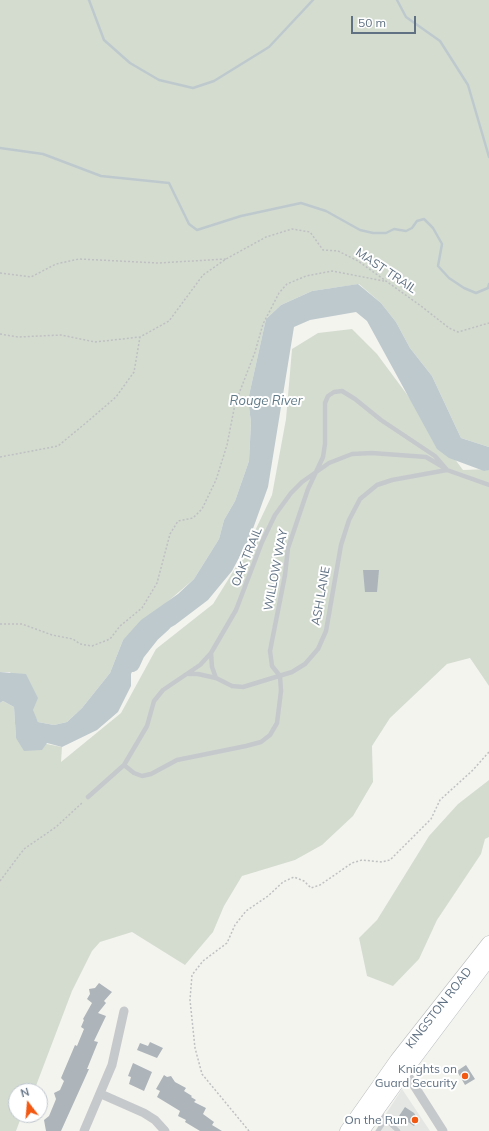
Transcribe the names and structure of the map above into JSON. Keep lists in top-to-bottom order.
{
  "streets": {
    "main road": ["KINGSTON ROAD"],
    "lane": ["OAK TRAIL", "WILLOW WAY", "ASH LANE"],
    "path": ["MAST TRAIL"]
  },
  "crossings": [
    ["OAK TRAIL", "WILLOW WAY"],
    ["OAK TRAIL", "ASH LANE"],
    ["WILLOW WAY", "ASH LANE"]
  ],
  "water": ["Rouge River"],
  "places": ["Knights on Guard Security", "On the Run"],
  "scale_bar": "50 m",
  "north": "top"
}
